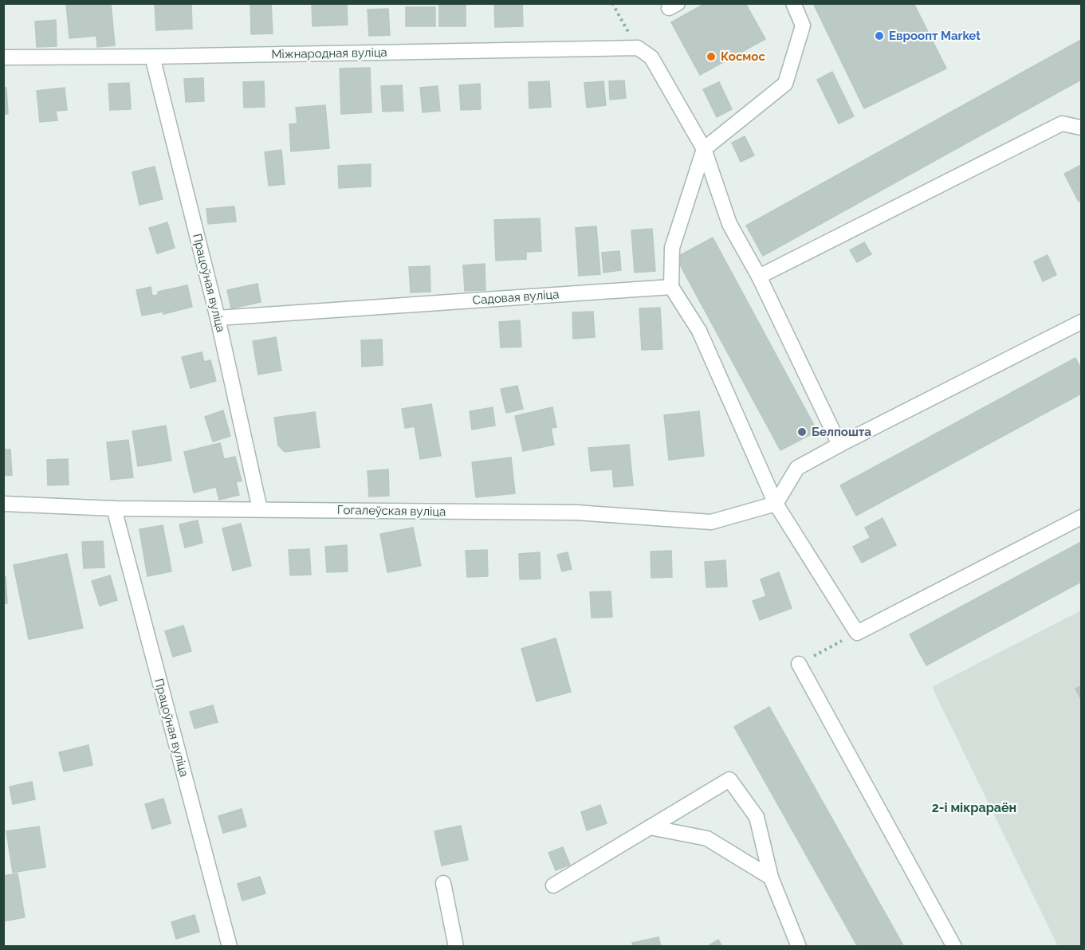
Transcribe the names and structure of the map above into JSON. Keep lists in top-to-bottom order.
{
  "streets": {
    "street": [
      "Міжнародная вуліца",
      "Працоўная вуліца",
      "Садовая вуліца",
      "Гогалеўская вуліца"
    ]
  },
  "crossings": [
    ["Міжнародная вуліца", "Працоўная вуліца"],
    ["Працоўная вуліца", "Садовая вуліца"],
    ["Працоўная вуліца", "Гогалеўская вуліца"]
  ],
  "districts": ["2-і мікрараён"],
  "places": ["Евроопт Market", "Космос", "Белпошта"]
}
